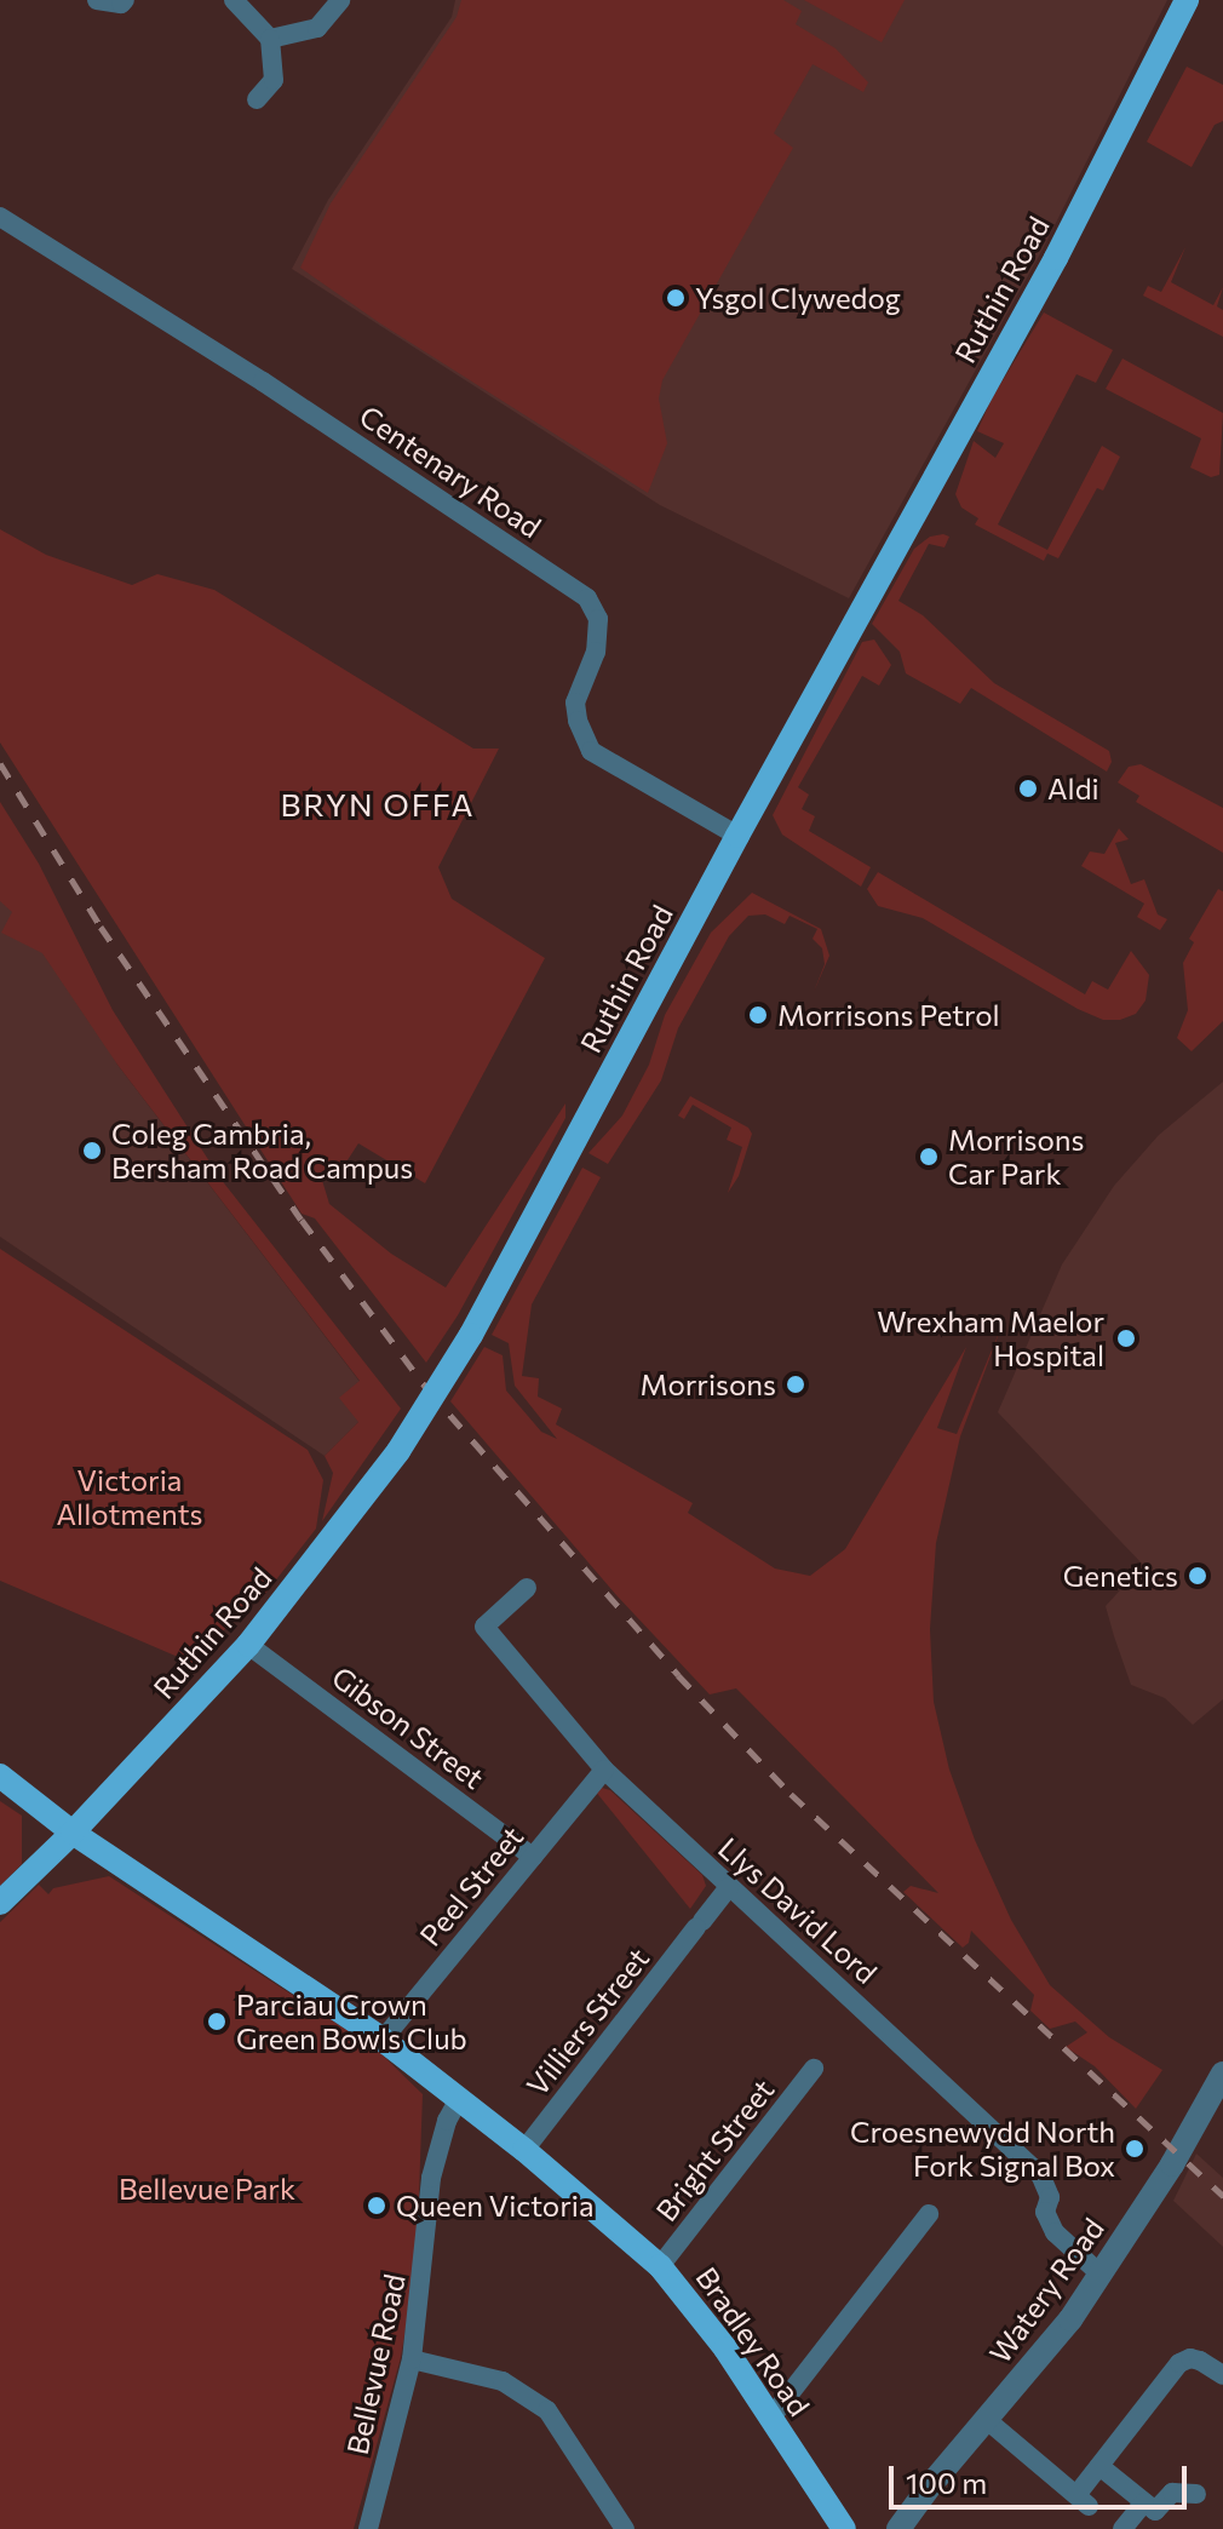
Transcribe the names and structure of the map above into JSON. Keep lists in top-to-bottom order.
{
  "streets": {
    "main road": ["Ruthin Road", "Bradley Road"],
    "street": [
      "Centenary Road",
      "Gibson Street",
      "Peel Street",
      "Llys David Lord",
      "Villiers Street",
      "Bright Street",
      "Watery Road",
      "Bellevue Road"
    ]
  },
  "crossings": [
    ["Ruthin Road", "Centenary Road"],
    ["Ruthin Road", "Gibson Street"],
    ["Ruthin Road", "Bradley Road"],
    ["Gibson Street", "Peel Street"],
    ["Peel Street", "Llys David Lord"],
    ["Peel Street", "Bradley Road"],
    ["Llys David Lord", "Villiers Street"],
    ["Llys David Lord", "Watery Road"],
    ["Villiers Street", "Bradley Road"],
    ["Bright Street", "Bradley Road"],
    ["Bradley Road", "Bellevue Road"]
  ],
  "districts": ["BRYN OFFA"],
  "parks": ["Victoria Allotments", "Bellevue Park"],
  "places": [
    "Ysgol Clywedog",
    "Aldi",
    "Morrisons Petrol",
    "Coleg Cambria, Bersham Road Campus",
    "Morrisons Car Park",
    "Wrexham Maelor Hospital",
    "Morrisons",
    "Genetics",
    "Parciau Crown Green Bowls Club",
    "Croesnewydd North Fork Signal Box",
    "Queen Victoria"
  ],
  "scale_bar": "100 m"
}
